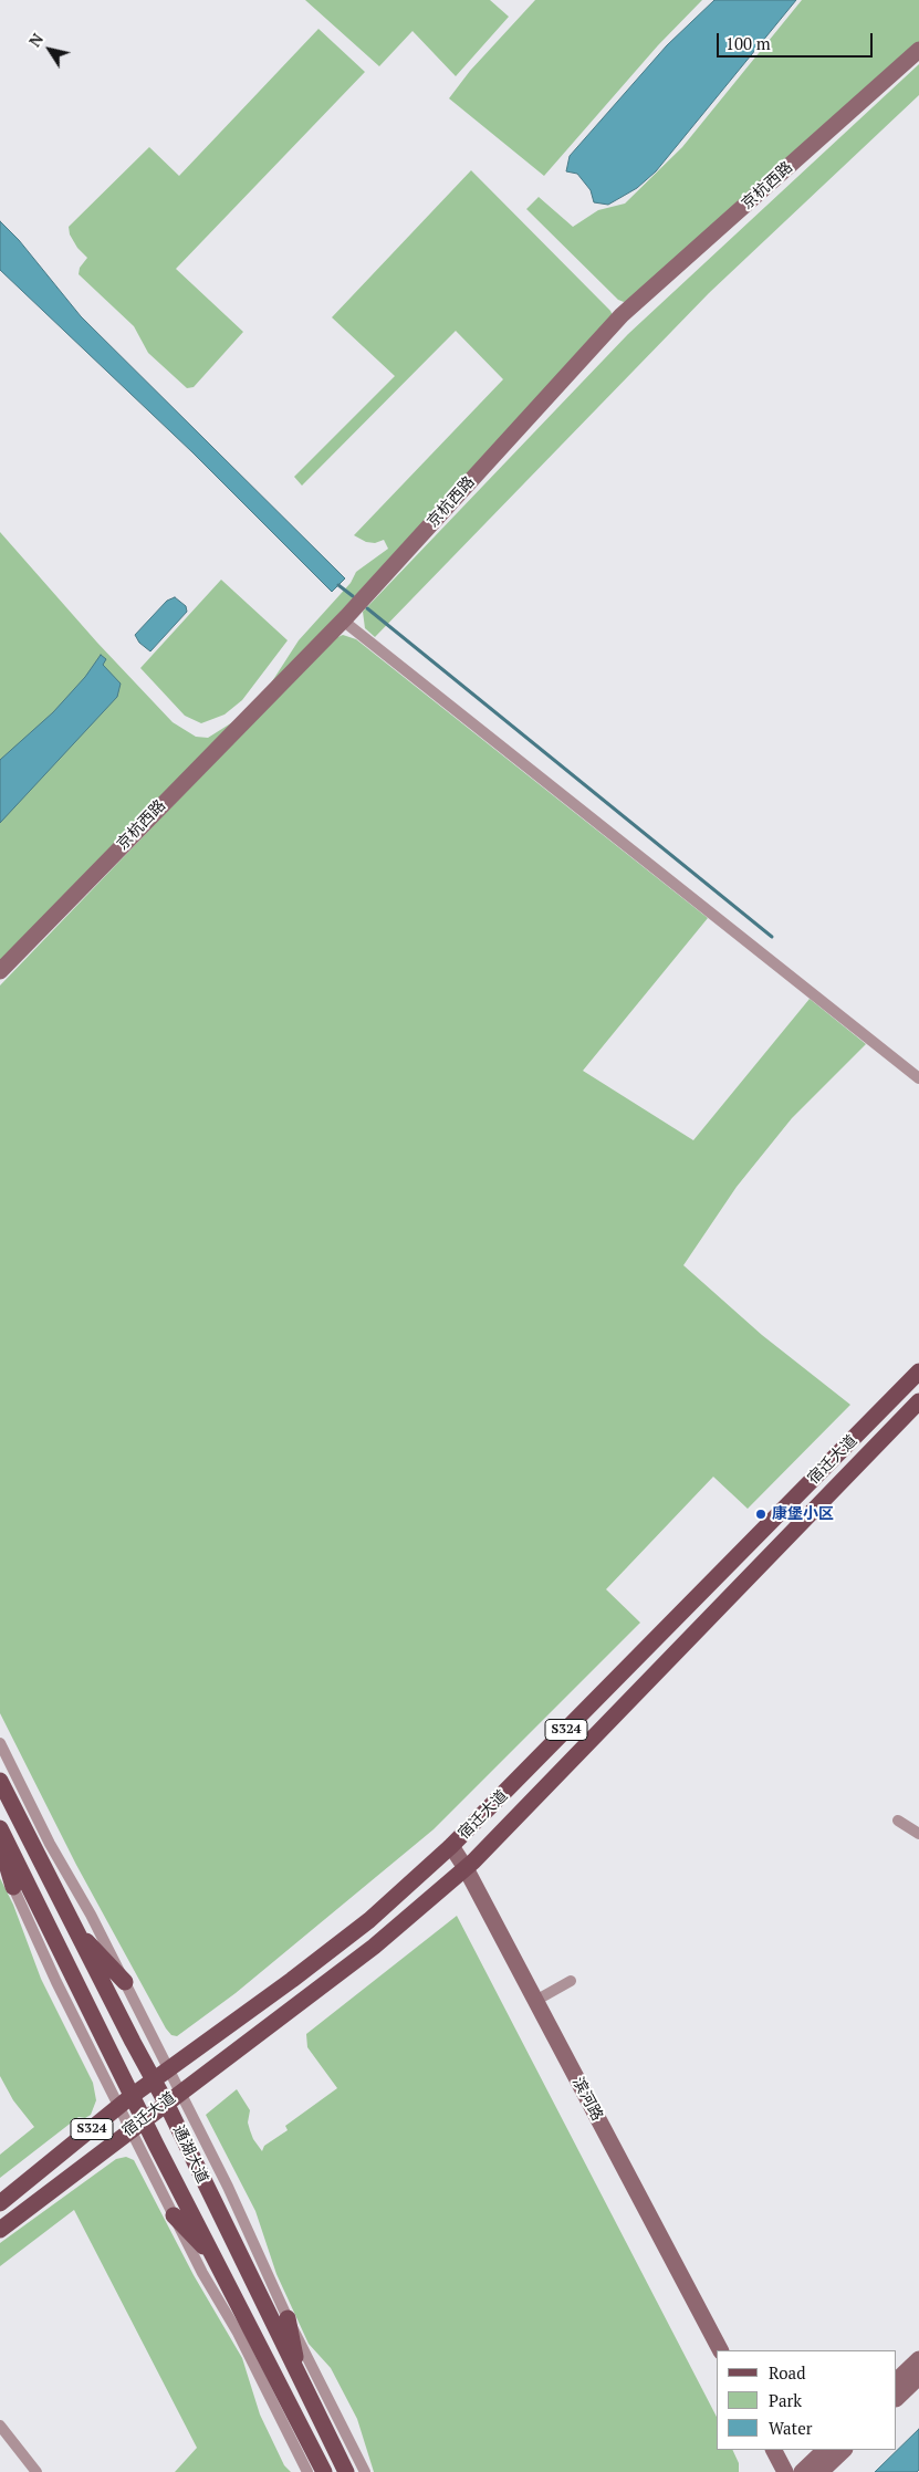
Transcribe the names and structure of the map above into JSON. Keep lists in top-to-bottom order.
{
  "streets": {
    "main road": [
      "京杭西路",
      "宿迁大道",
      "S324",
      "滨河路",
      "通湖大道"
    ]
  },
  "crossings": [
    ["宿迁大道", "滨河路"],
    ["宿迁大道", "通湖大道"]
  ],
  "places": ["康堡小区"],
  "legend": ["Road", "Park", "Water"],
  "scale_bar": "100 m",
  "north": "top left"
}
